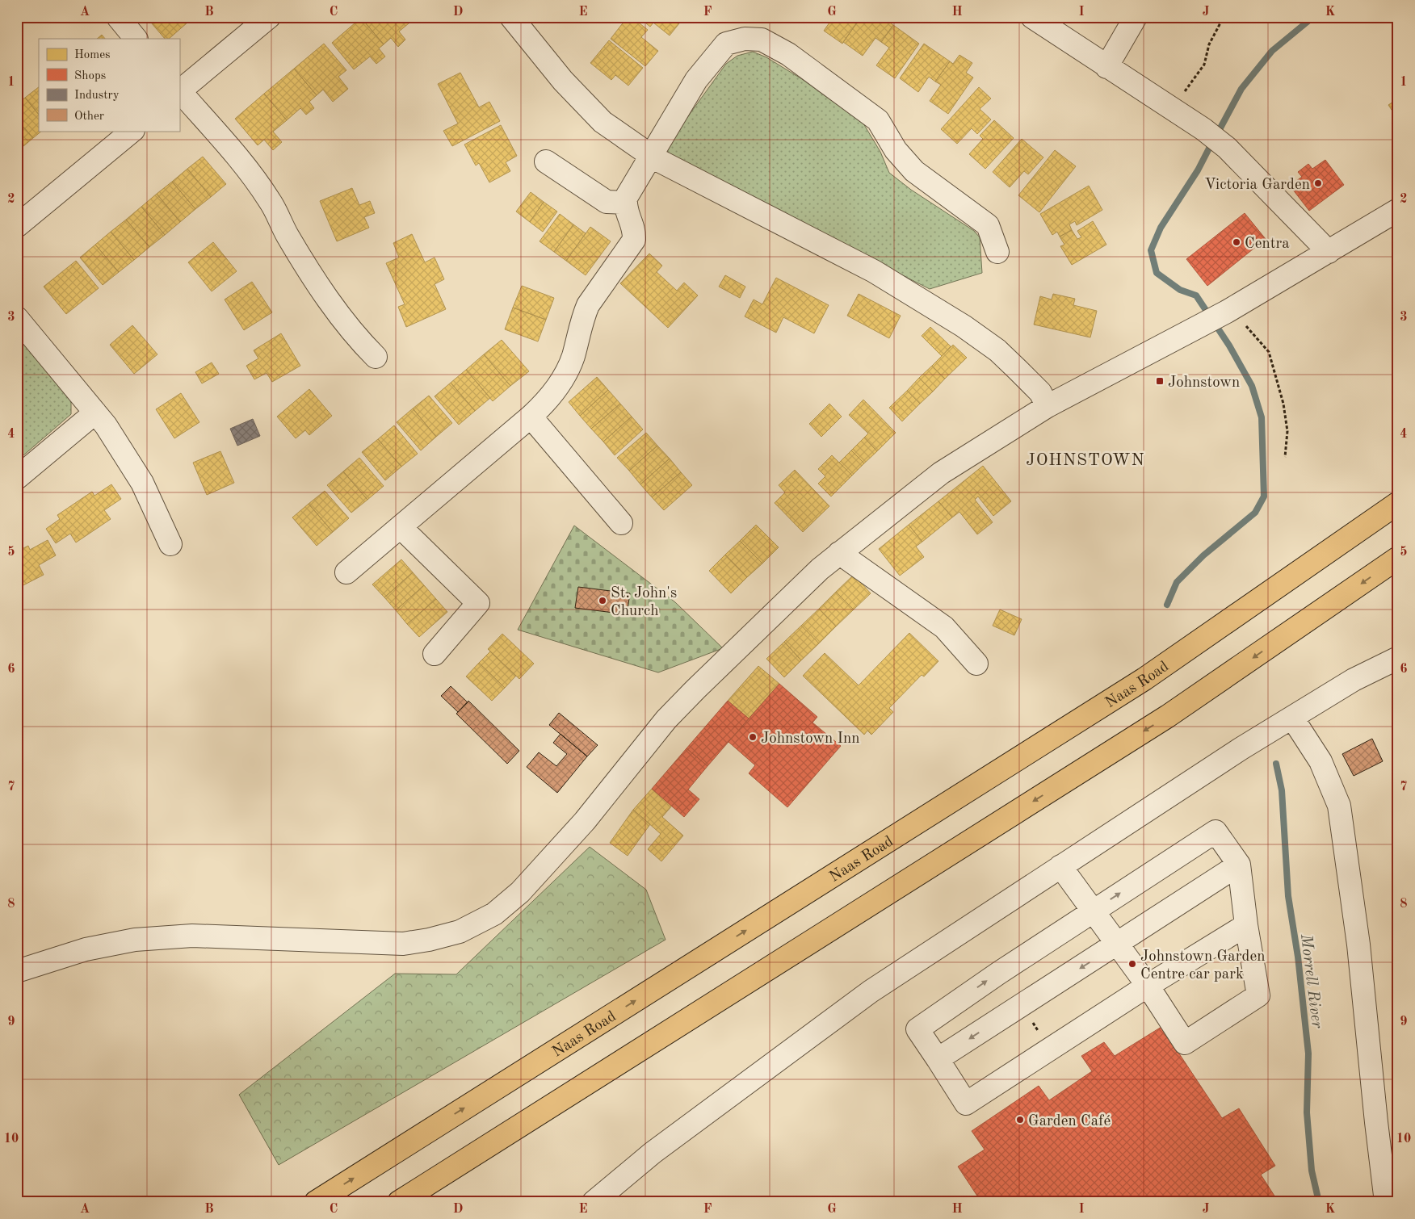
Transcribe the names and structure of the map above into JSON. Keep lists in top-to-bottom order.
{
  "streets": {
    "highway": ["Naas Road"]
  },
  "districts": ["JOHNSTOWN"],
  "water": ["Morrell River"],
  "places": {
    "other": [
      "Victoria Garden",
      "Centra",
      "St. John's Church",
      "Johnstown Inn",
      "Johnstown Garden Centre car park",
      "Garden Café"
    ],
    "transit": ["Johnstown"]
  },
  "legend": [
    "Homes",
    "Shops",
    "Industry",
    "Other"
  ],
  "grid": {
    "columns": [
      "A",
      "B",
      "C",
      "D",
      "E",
      "F",
      "G",
      "H",
      "I",
      "J",
      "K"
    ],
    "rows": [
      "1",
      "2",
      "3",
      "4",
      "5",
      "6",
      "7",
      "8",
      "9",
      "10"
    ]
  }
}
